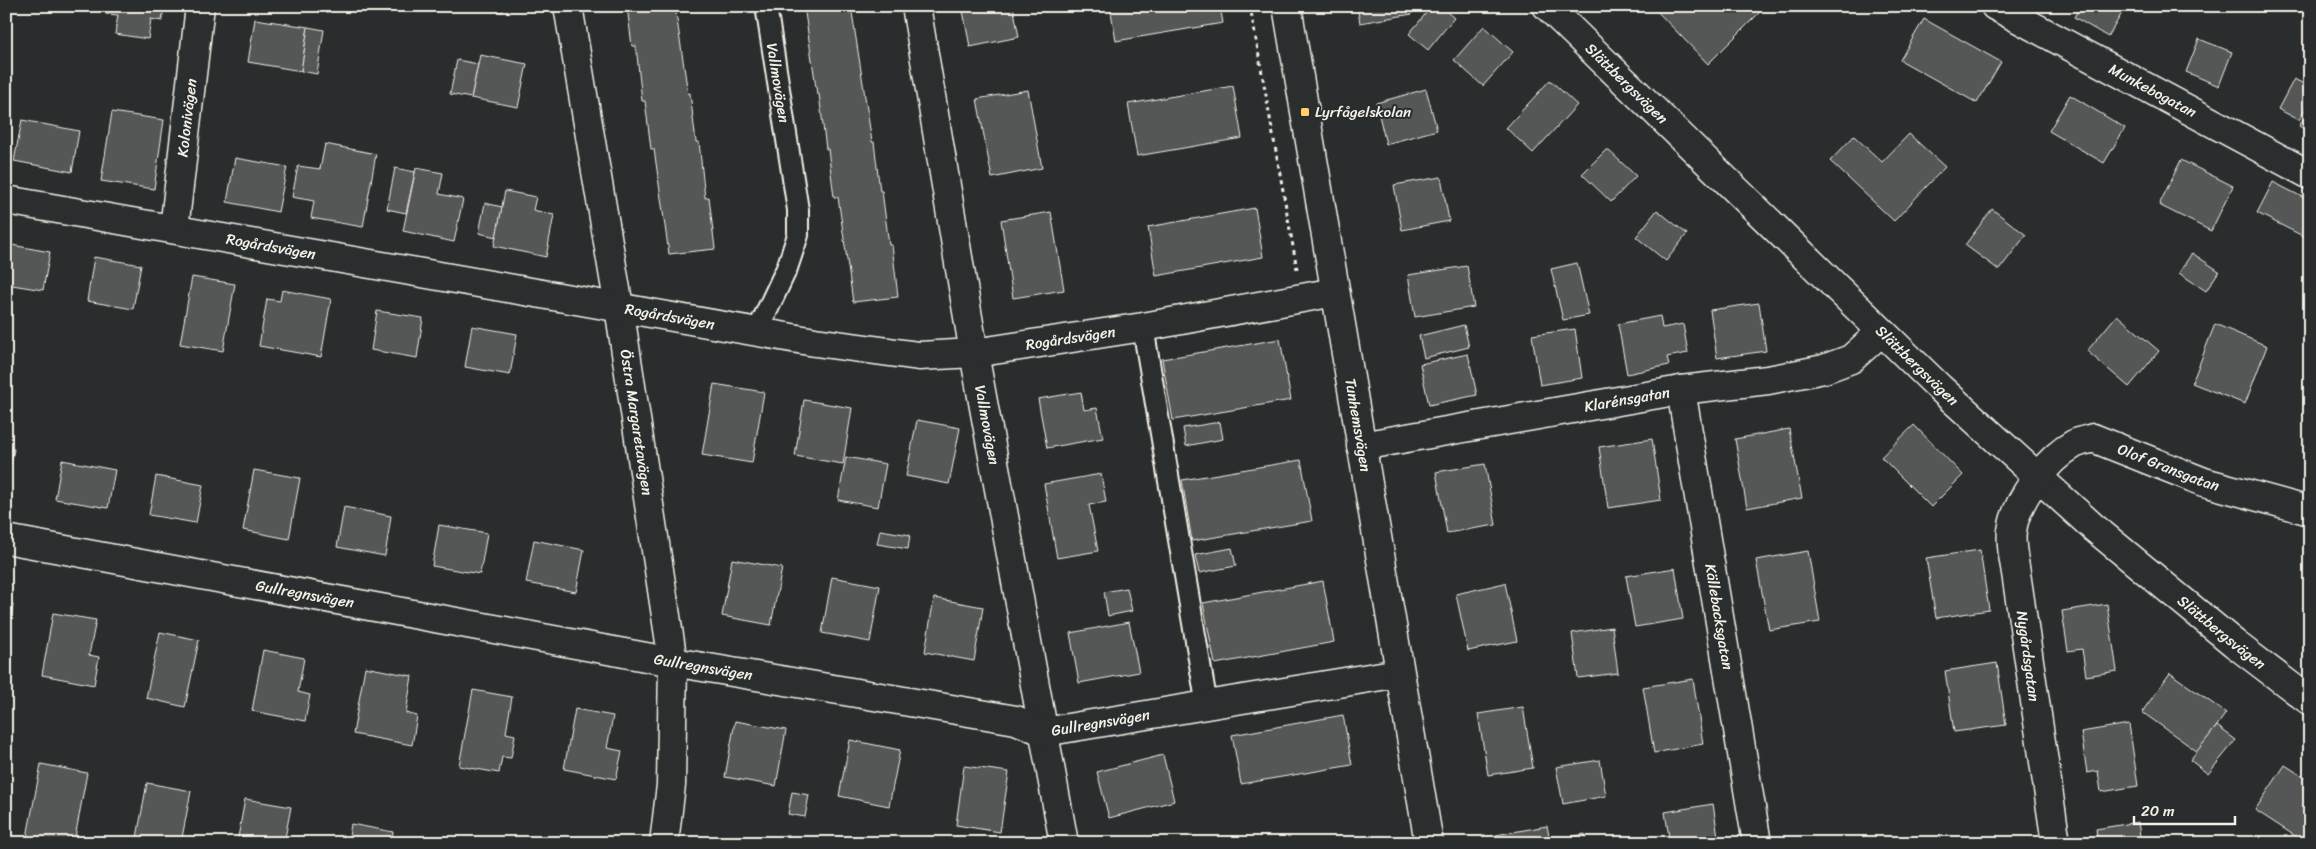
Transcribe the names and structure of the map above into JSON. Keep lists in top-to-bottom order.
{
  "streets": {
    "street": [
      "Vallmovägen",
      "Slättbergsvägen",
      "Munkebogatan",
      "Kolonivägen",
      "Rogårdsvägen",
      "Klarénsgatan",
      "Östra Margaretavägen",
      "Tunhemsvägen",
      "Olof Gransgatan",
      "Gullregnsvägen",
      "Källebacksgatan",
      "Nygårdsgatan"
    ]
  },
  "crossings": [
    ["Vallmovägen", "Rogårdsvägen"],
    ["Vallmovägen", "Gullregnsvägen"],
    ["Slättbergsvägen", "Klarénsgatan"],
    ["Slättbergsvägen", "Olof Gransgatan"],
    ["Slättbergsvägen", "Nygårdsgatan"],
    ["Kolonivägen", "Rogårdsvägen"],
    ["Rogårdsvägen", "Östra Margaretavägen"],
    ["Rogårdsvägen", "Tunhemsvägen"],
    ["Klarénsgatan", "Tunhemsvägen"],
    ["Klarénsgatan", "Källebacksgatan"],
    ["Östra Margaretavägen", "Gullregnsvägen"],
    ["Tunhemsvägen", "Gullregnsvägen"],
    ["Olof Gransgatan", "Nygårdsgatan"]
  ],
  "places": {
    "transit": ["Lyrfågelskolan"]
  },
  "scale_bar": "20 m"
}
